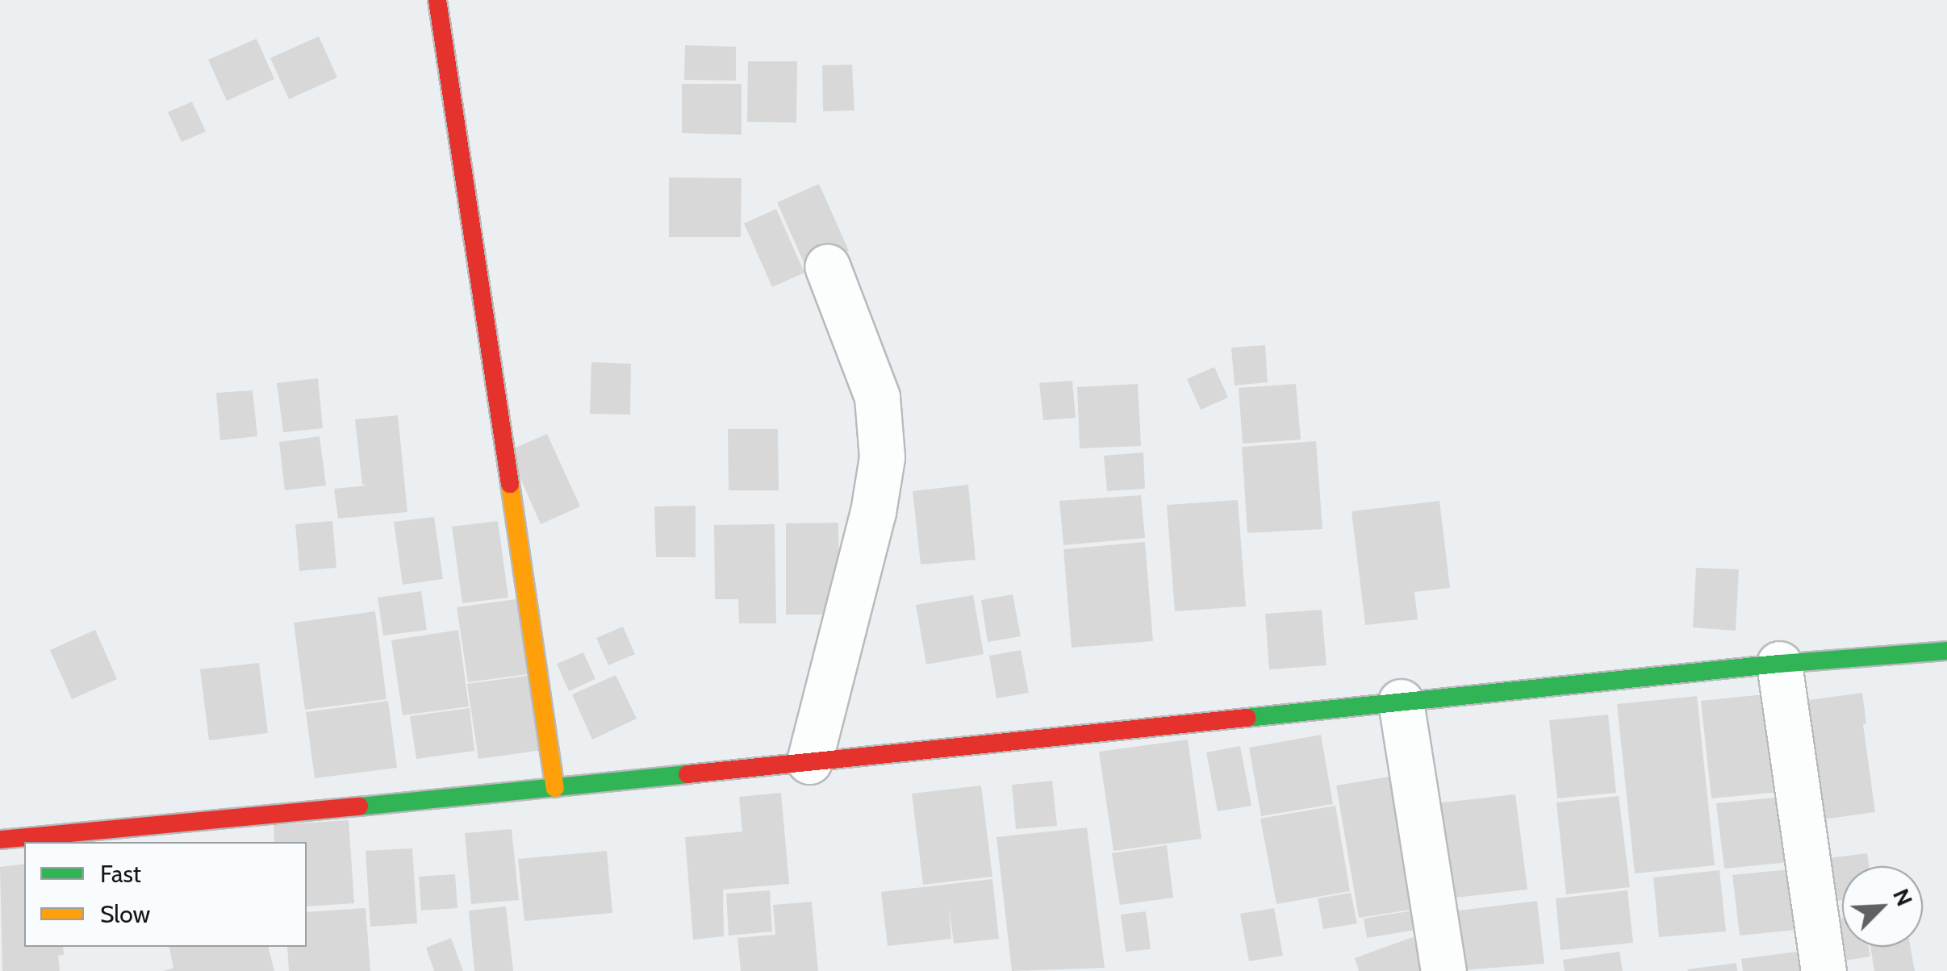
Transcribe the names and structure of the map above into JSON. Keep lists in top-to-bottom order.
{
  "legend": ["Fast", "Slow"],
  "north": "top right"
}
